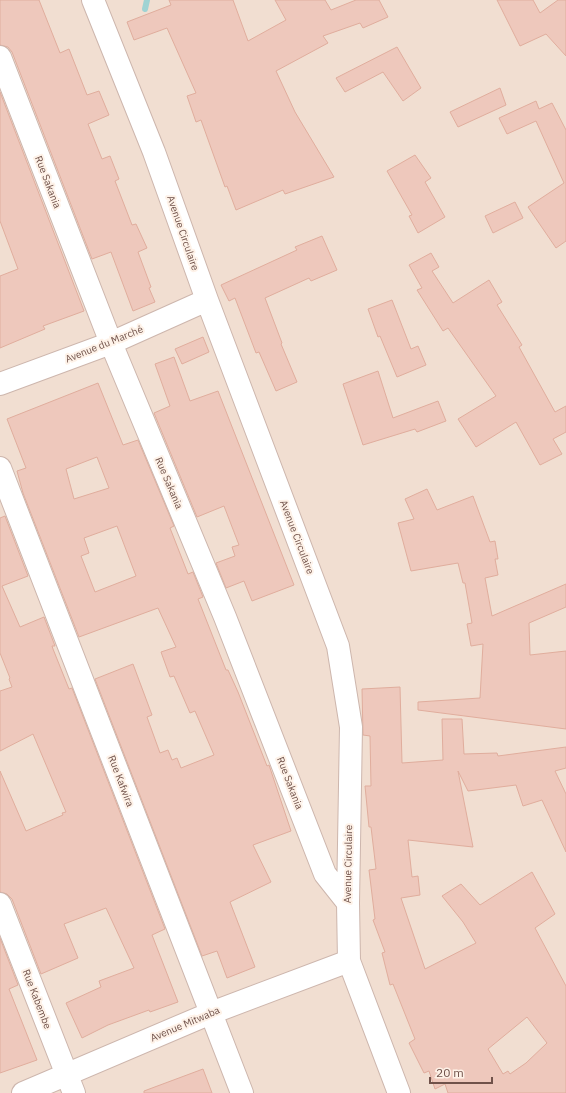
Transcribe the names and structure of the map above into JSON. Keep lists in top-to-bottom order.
{
  "streets": {
    "street": [
      "Rue Sakania",
      "Avenue Circulaire",
      "Avenue du Marché",
      "Rue Kafwira",
      "Rue Kabembe",
      "Avenue Mitwaba"
    ]
  },
  "crossings": [
    ["Rue Sakania", "Avenue Circulaire"],
    ["Rue Sakania", "Avenue du Marché"],
    ["Avenue Circulaire", "Avenue du Marché"],
    ["Avenue Circulaire", "Avenue Mitwaba"],
    ["Rue Kafwira", "Avenue Mitwaba"],
    ["Rue Kabembe", "Avenue Mitwaba"]
  ],
  "scale_bar": "20 m"
}
